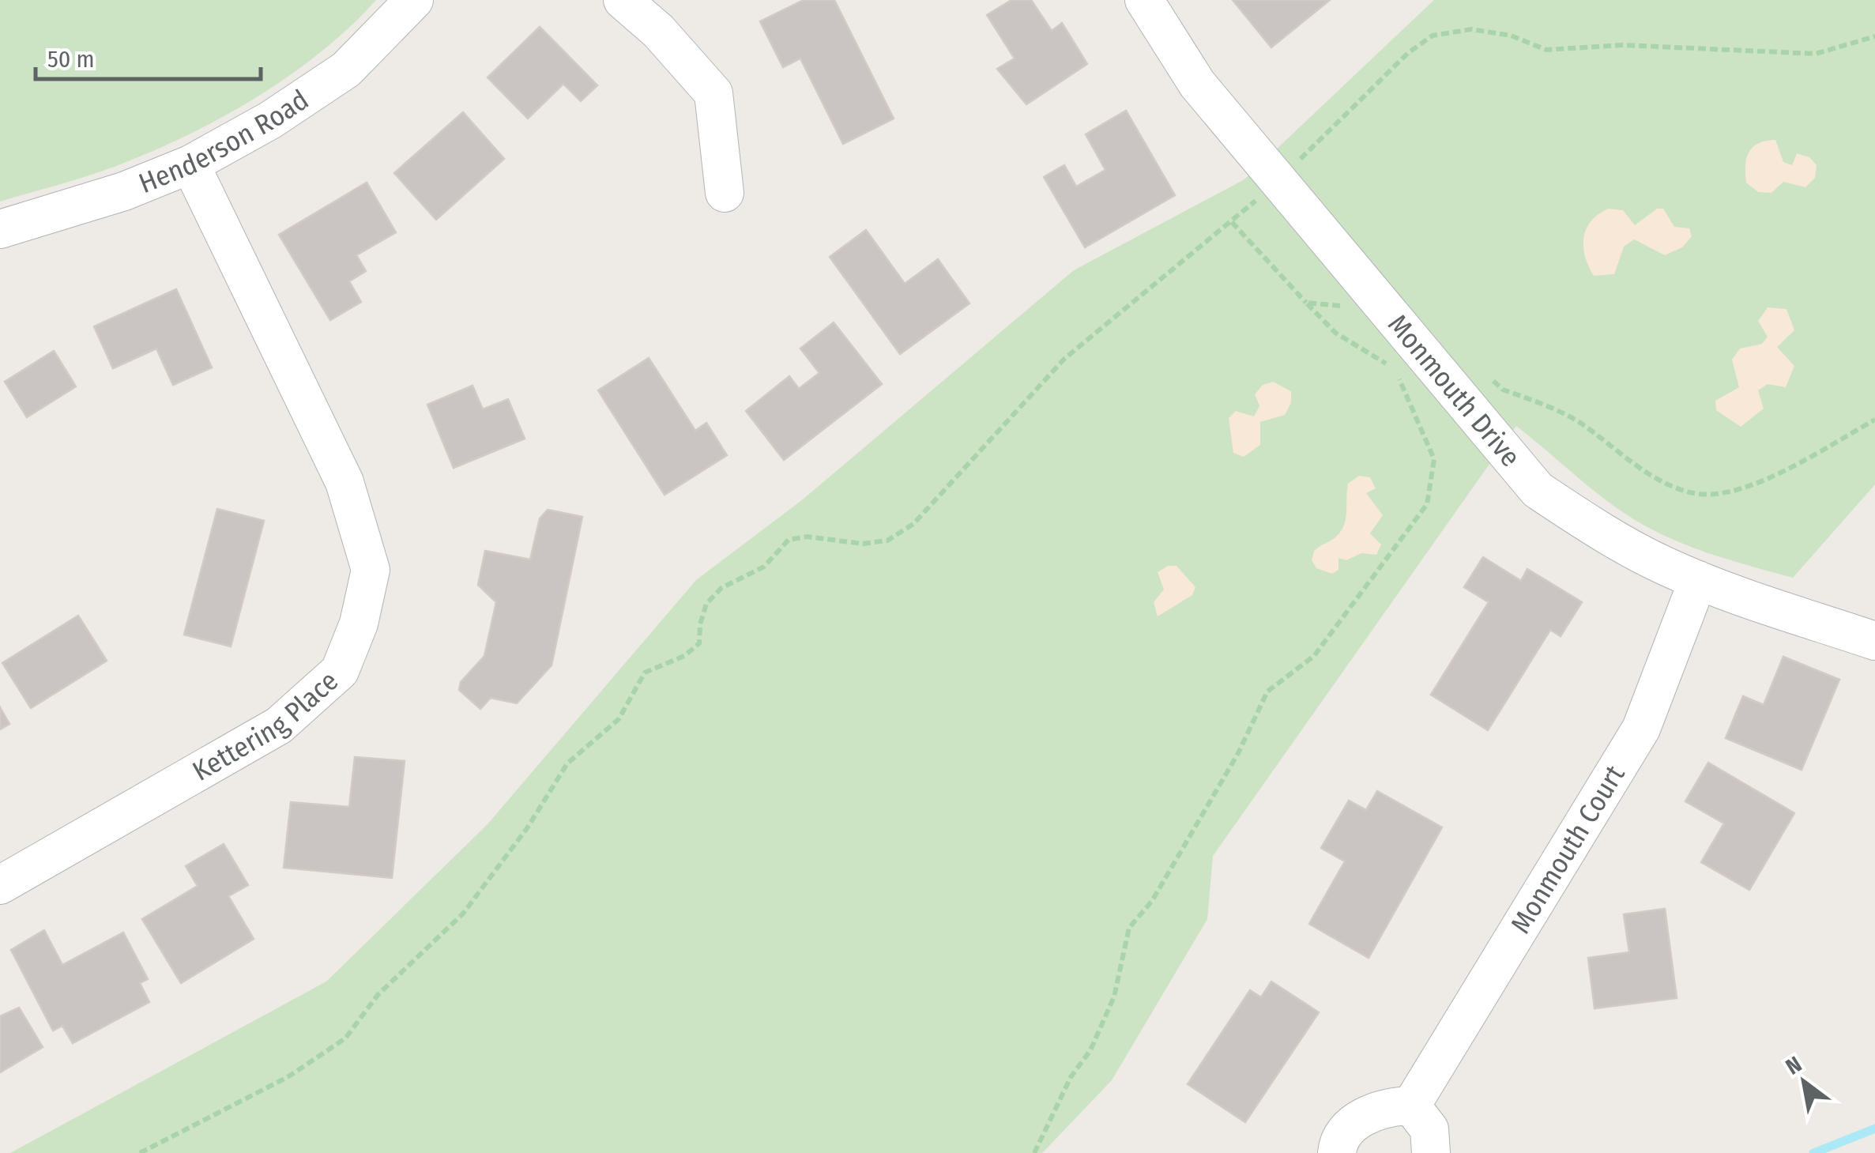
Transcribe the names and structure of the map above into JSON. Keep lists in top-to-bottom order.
{
  "streets": {
    "street": [
      "Henderson Road",
      "Monmouth Drive",
      "Kettering Place",
      "Monmouth Court"
    ]
  },
  "crossings": [
    ["Henderson Road", "Kettering Place"],
    ["Monmouth Drive", "Monmouth Court"]
  ],
  "scale_bar": "50 m",
  "north": "top left"
}
